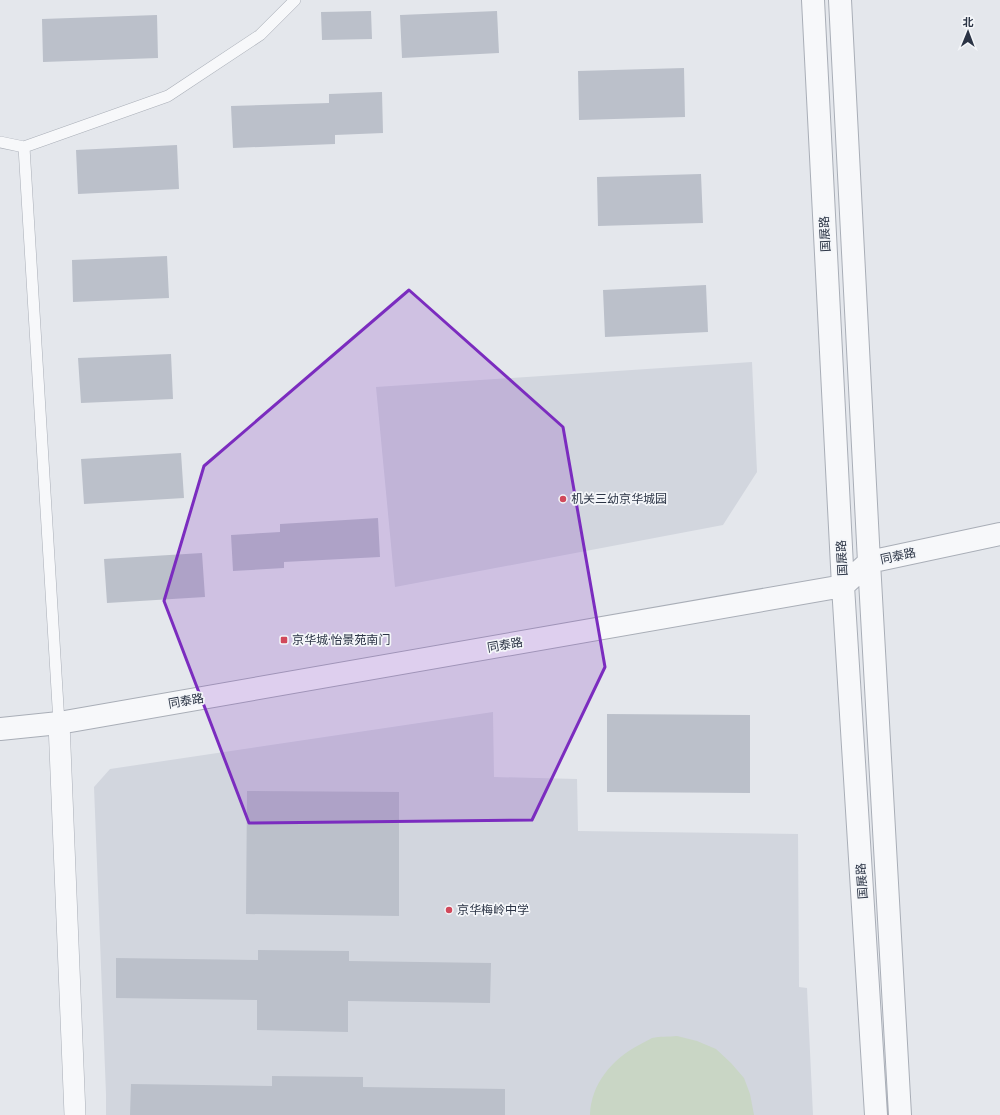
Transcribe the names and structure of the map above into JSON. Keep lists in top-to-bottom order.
{
  "streets": {
    "street": ["国展路", "同泰路"]
  },
  "crossings": [
    ["国展路", "同泰路"]
  ],
  "places": {
    "other": ["机关三幼京华城园", "京华梅岭中学"],
    "transit": ["京华城·怡景苑南门"]
  },
  "north": "top"
}
